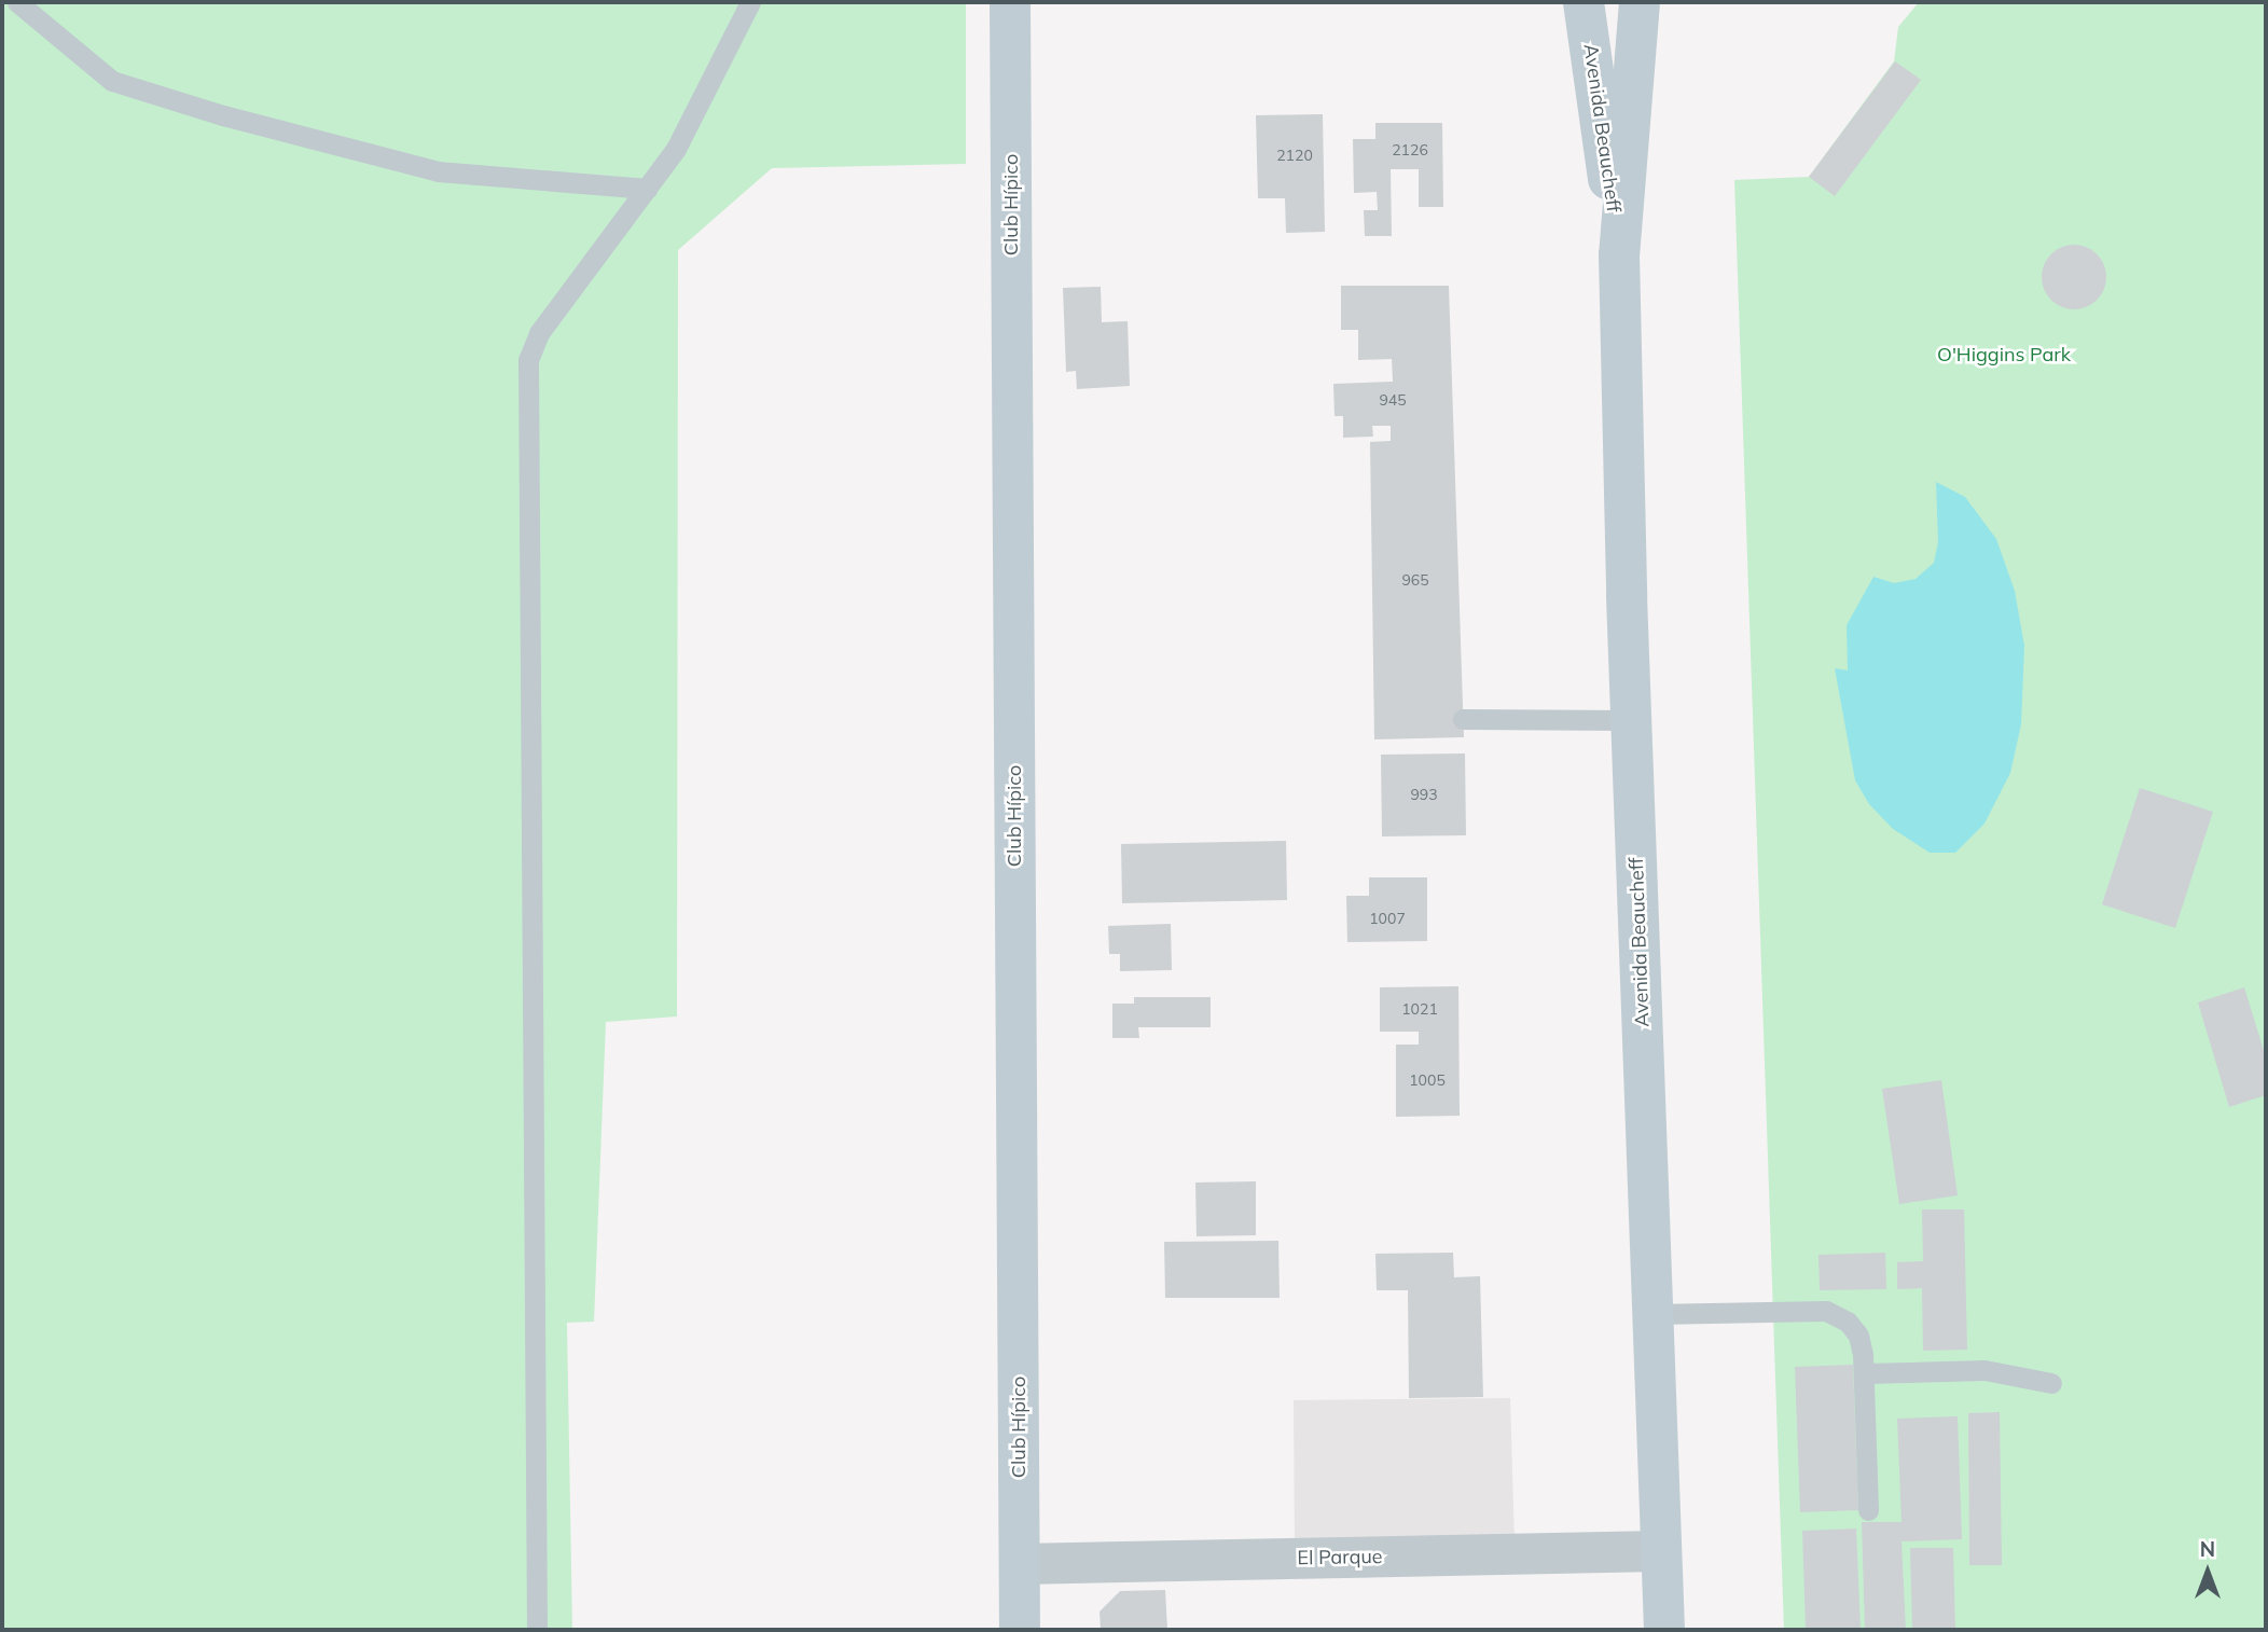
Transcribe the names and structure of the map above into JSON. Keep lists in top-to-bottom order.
{
  "streets": {
    "main road": ["Avenida Beaucheff", "Club Hípico"],
    "street": ["El Parque"]
  },
  "crossings": [
    ["Avenida Beaucheff", "El Parque"],
    ["Club Hípico", "El Parque"]
  ],
  "parks": ["O'Higgins Park"],
  "house_numbers": [
    "2126",
    "2120",
    "945",
    "965",
    "993",
    "1007",
    "1021",
    "1005"
  ],
  "north": "top"
}
